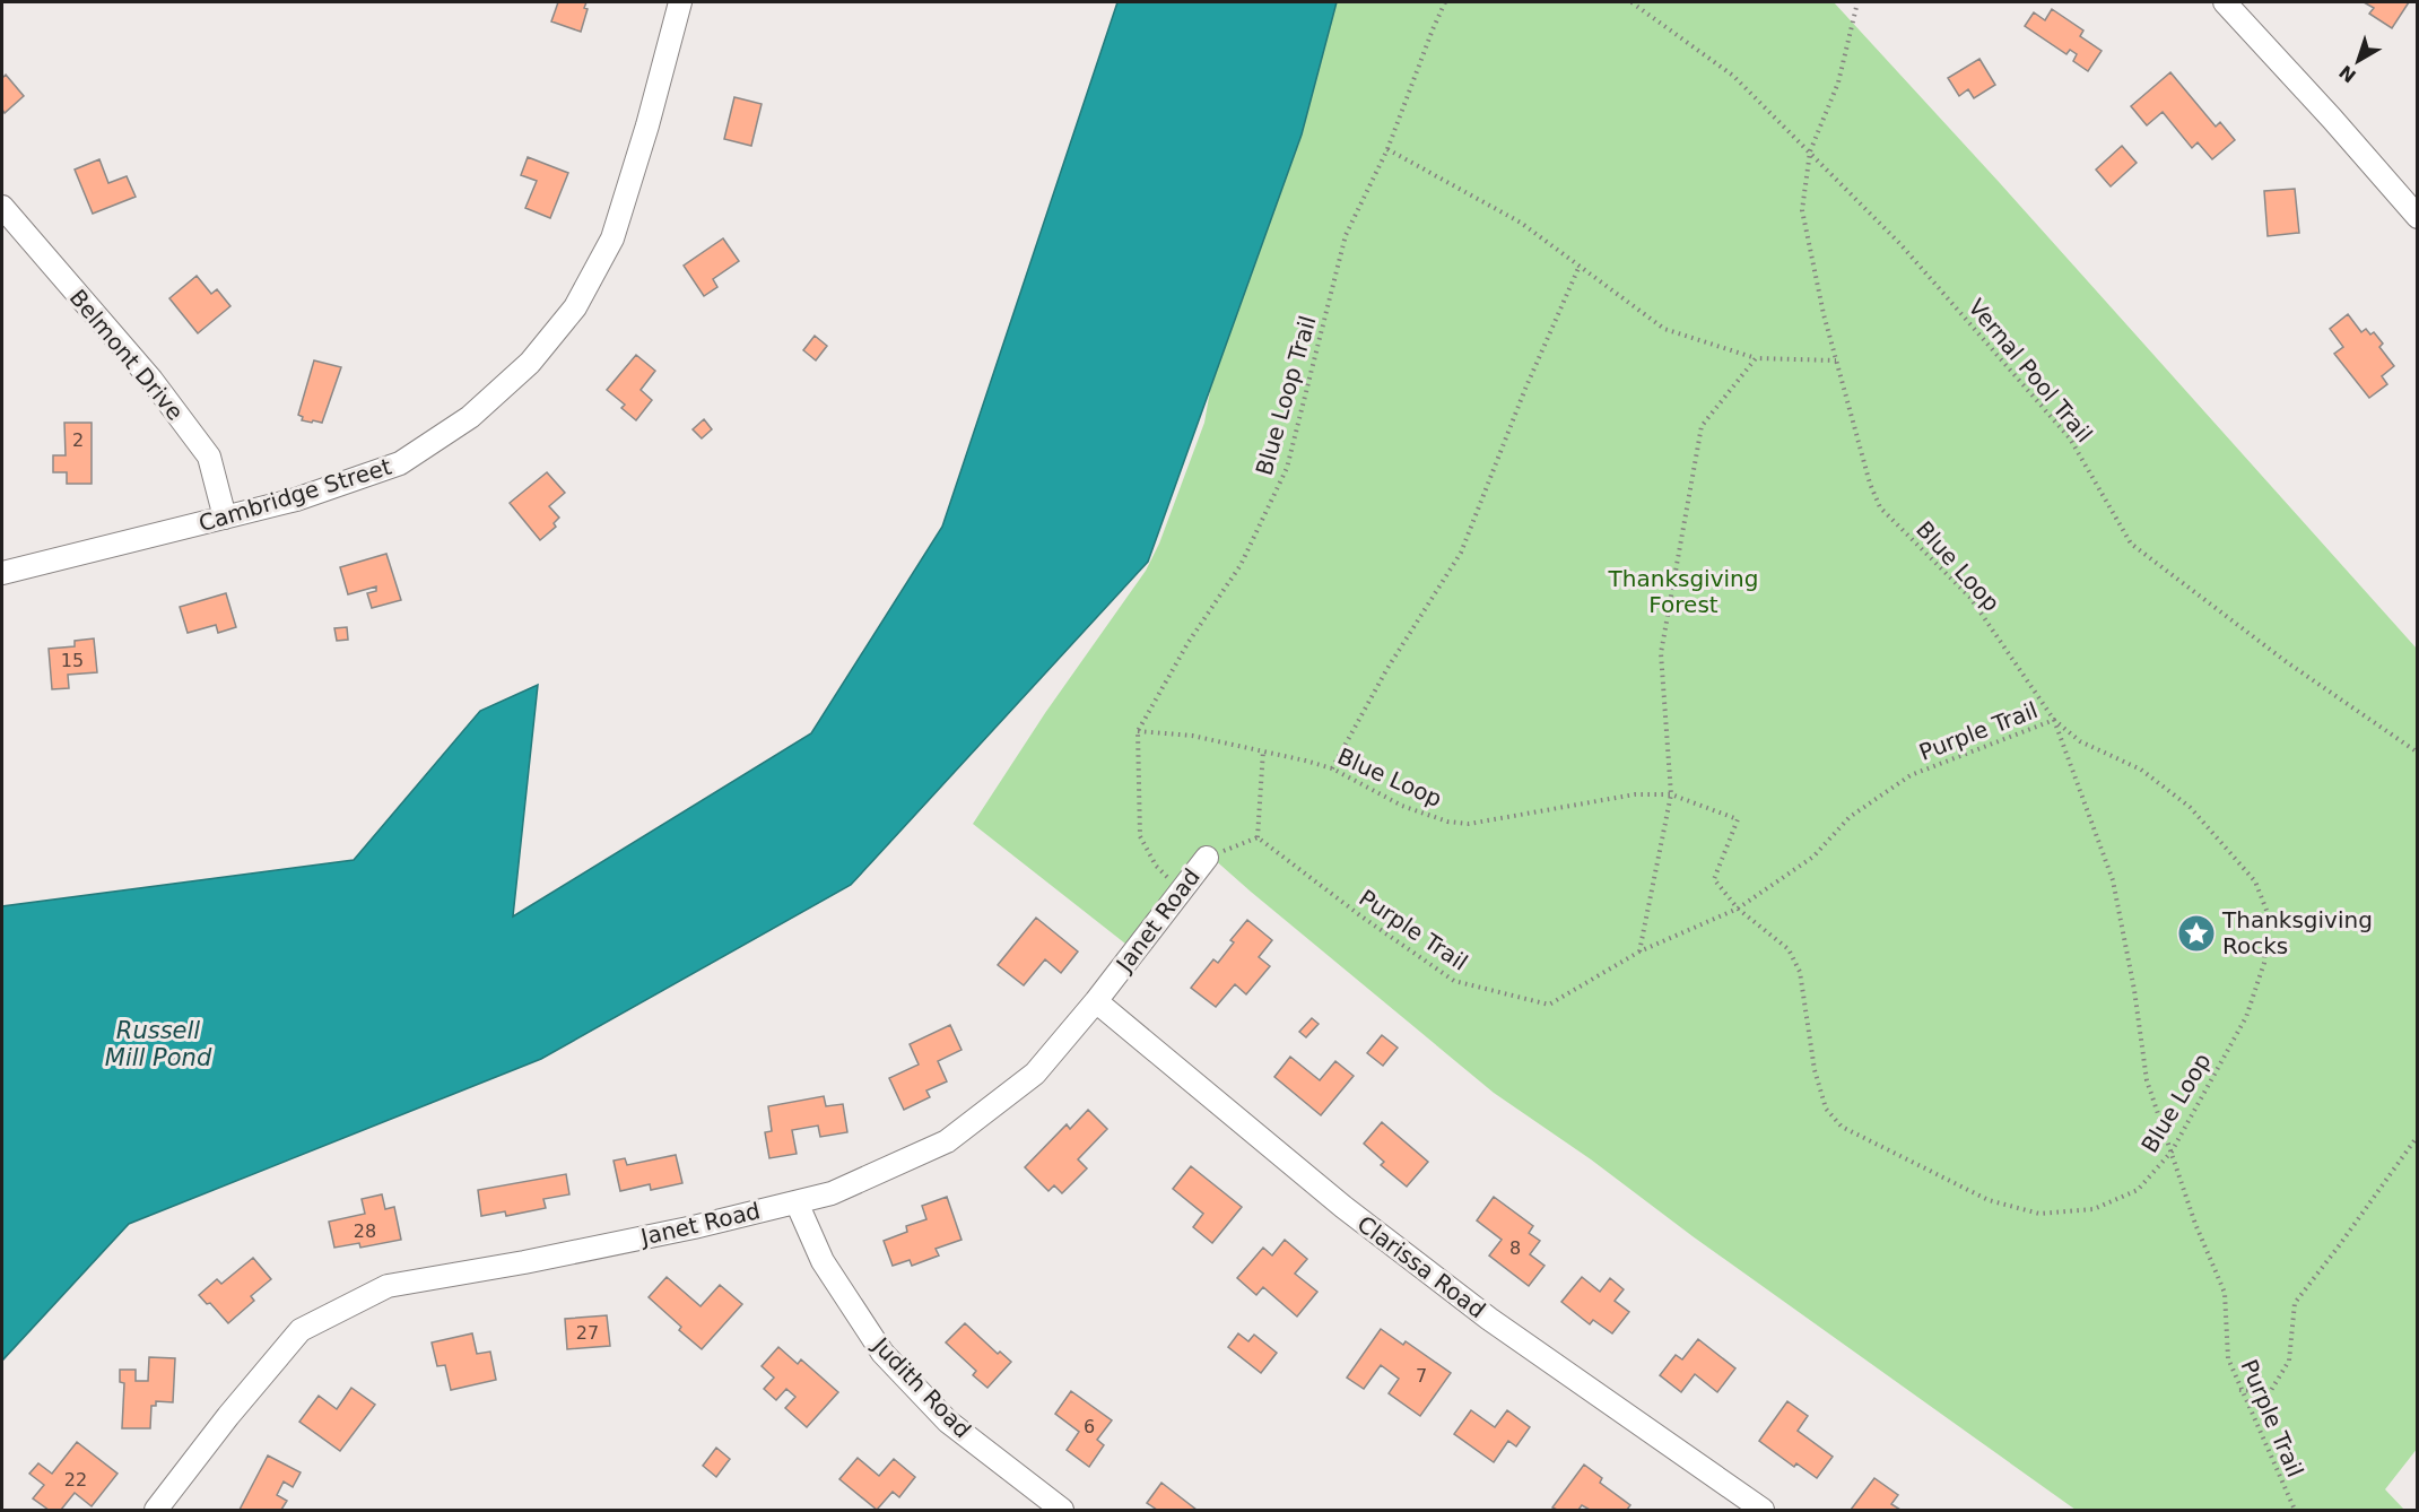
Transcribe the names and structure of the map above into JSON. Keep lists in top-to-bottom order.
{
  "streets": {
    "street": [
      "Belmont Drive",
      "Cambridge Street",
      "Janet Road",
      "Clarissa Road",
      "Judith Road"
    ],
    "path": [
      "Vernal Pool Trail",
      "Blue Loop Trail",
      "Blue Loop",
      "Purple Trail"
    ]
  },
  "crossings": [
    ["Belmont Drive", "Cambridge Street"],
    ["Vernal Pool Trail", "Blue Loop"],
    ["Blue Loop Trail", "Blue Loop"],
    ["Blue Loop", "Purple Trail"],
    ["Janet Road", "Clarissa Road"],
    ["Janet Road", "Judith Road"]
  ],
  "water": ["Russell Mill Pond"],
  "parks": ["Thanksgiving Forest"],
  "places": {
    "place": ["Thanksgiving Rocks"]
  },
  "house_numbers": [
    "2",
    "15",
    "28",
    "8",
    "27",
    "7",
    "6",
    "22"
  ],
  "north": "bottom left"
}
